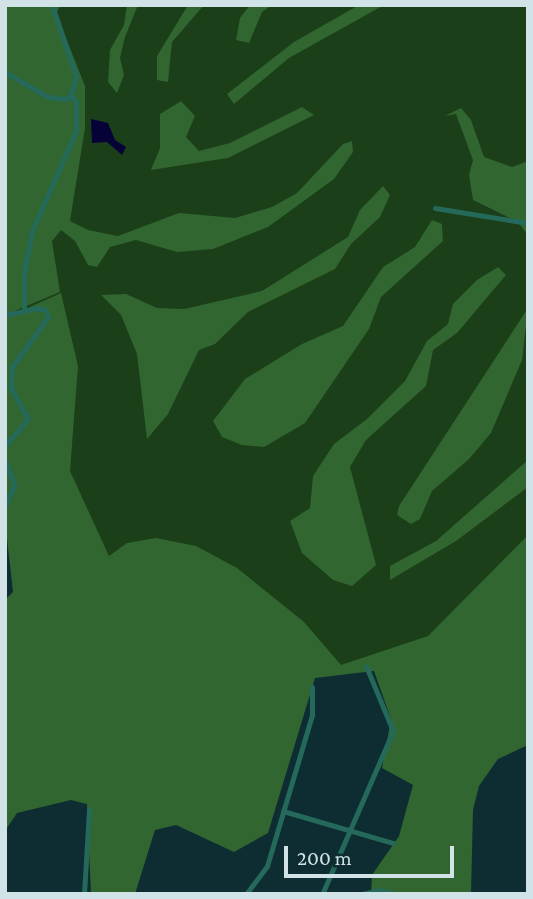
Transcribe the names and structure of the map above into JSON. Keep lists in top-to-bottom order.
{
  "scale_bar": "200 m"
}
